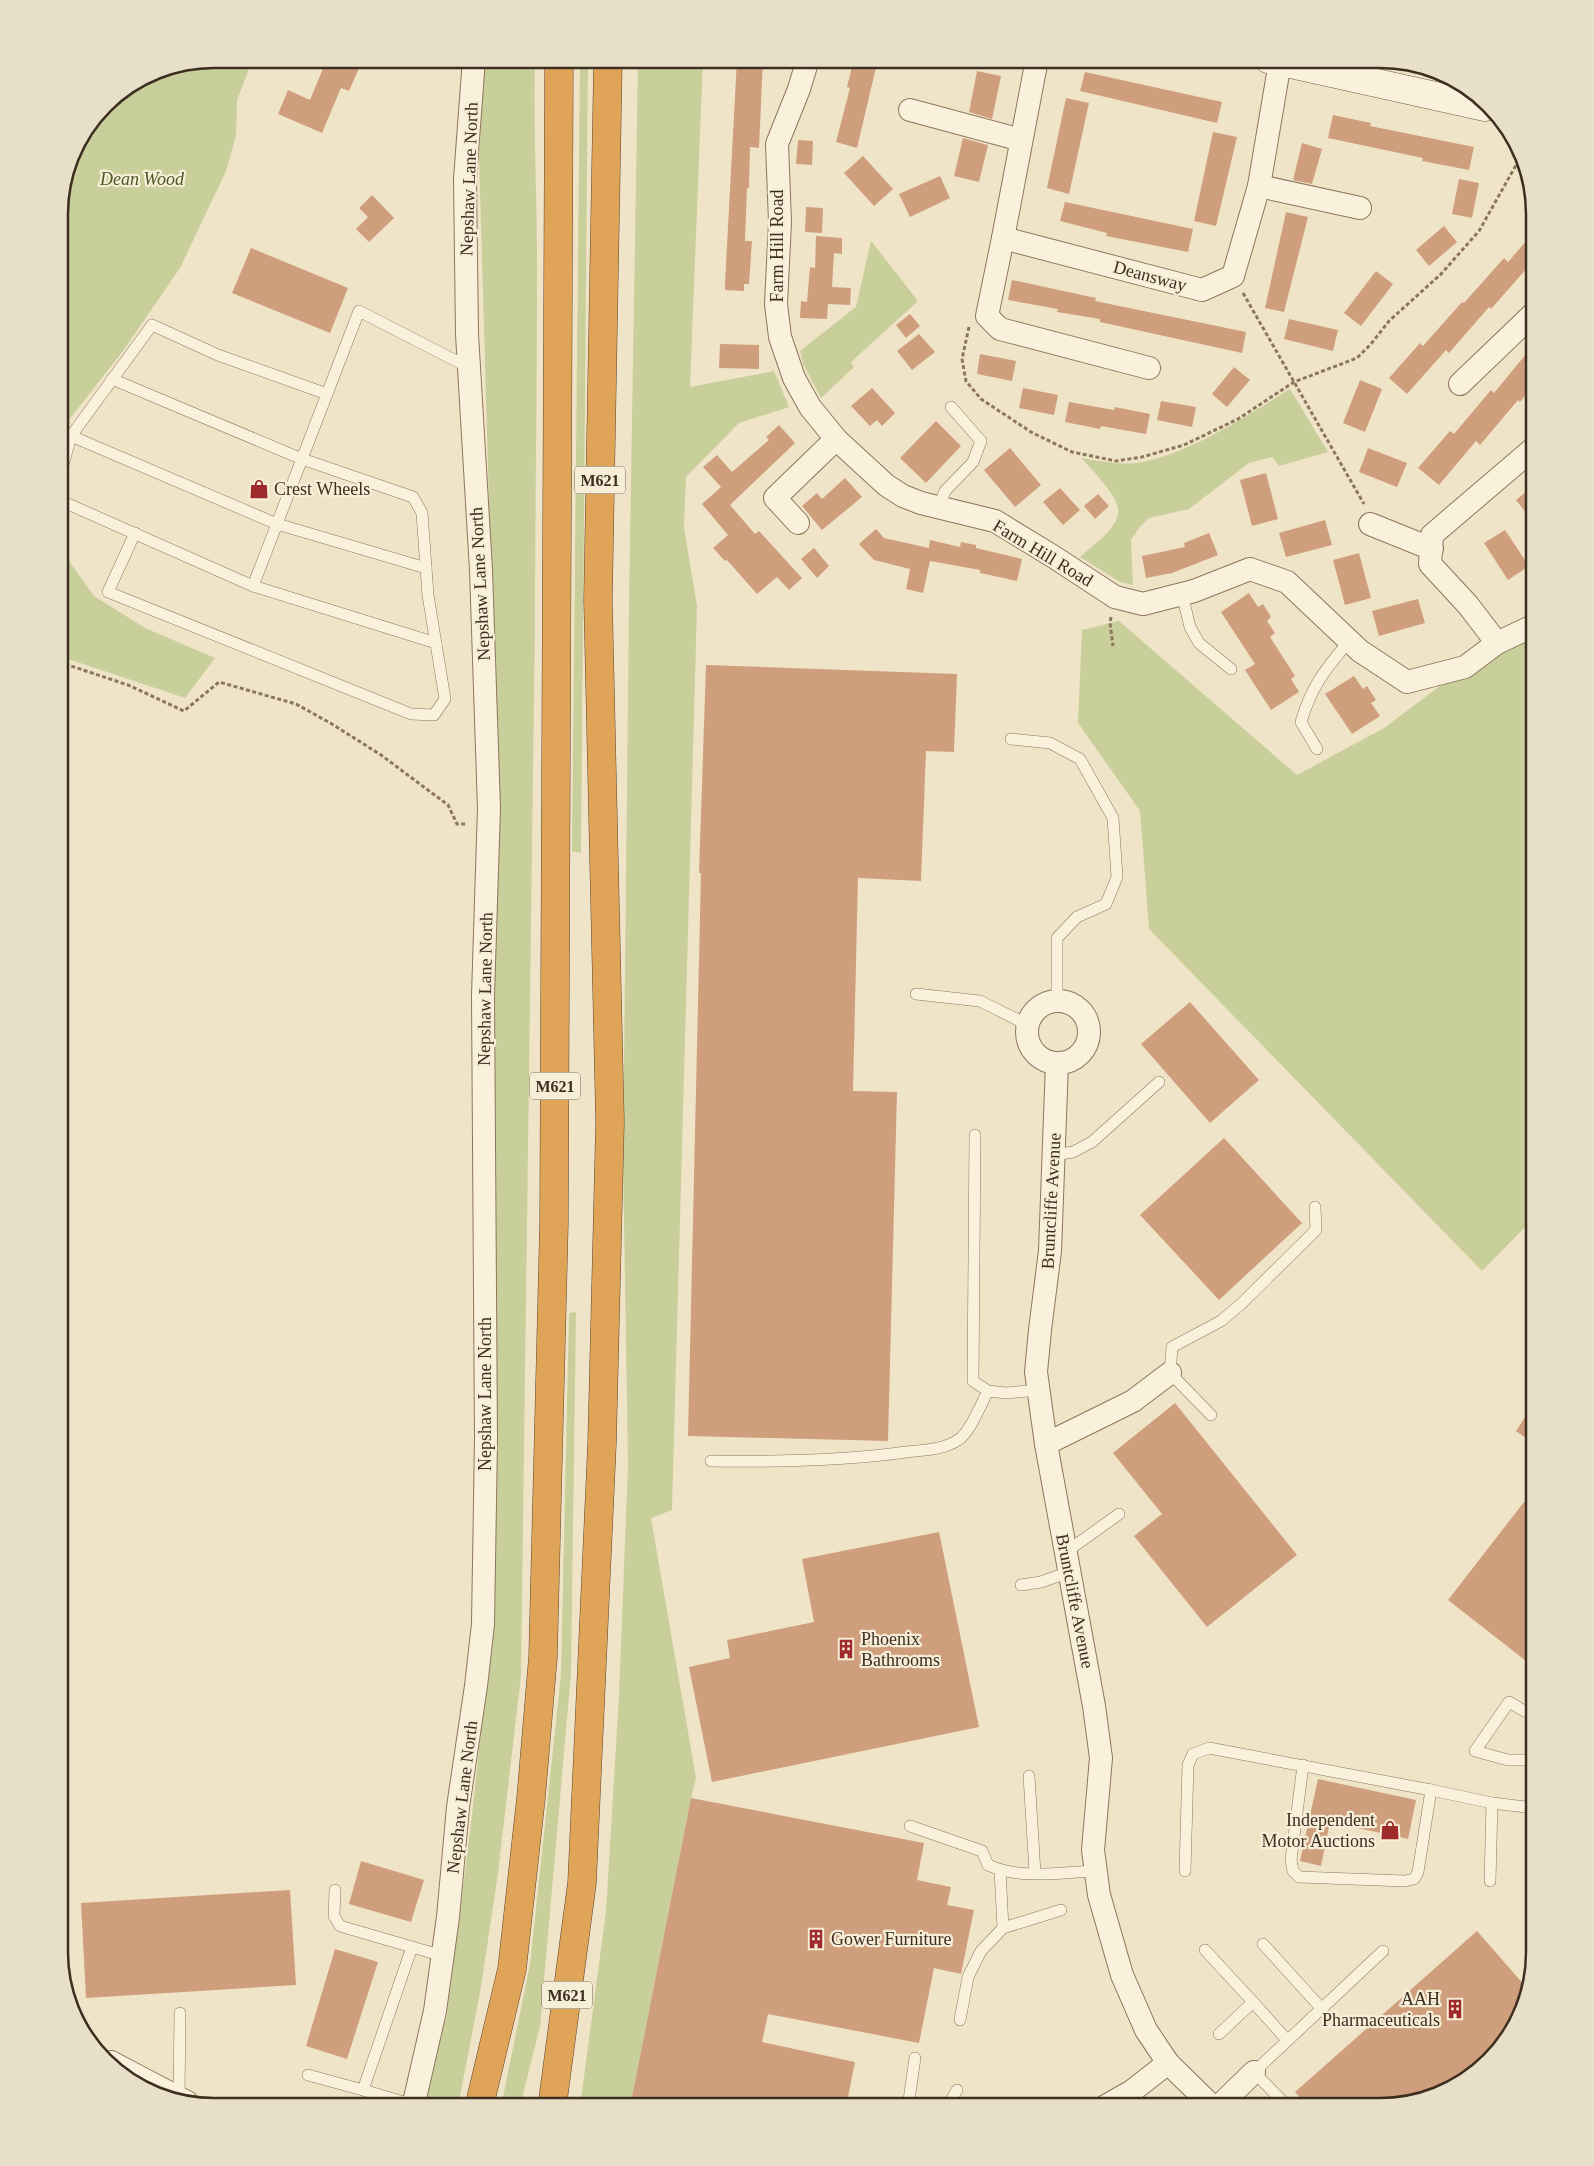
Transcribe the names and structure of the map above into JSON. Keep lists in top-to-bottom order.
{
  "streets": {
    "highway": ["M621"],
    "street": [
      "Nepshaw Lane North",
      "Farm Hill Road",
      "Deansway",
      "Bruntcliffe Avenue"
    ]
  },
  "parks": ["Dean Wood"],
  "places": {
    "shop": ["Crest Wheels", "Independent Motor Auctions"],
    "building": ["Phoenix Bathrooms", "Gower Furniture", "AAH Pharmaceuticals"]
  }
}
